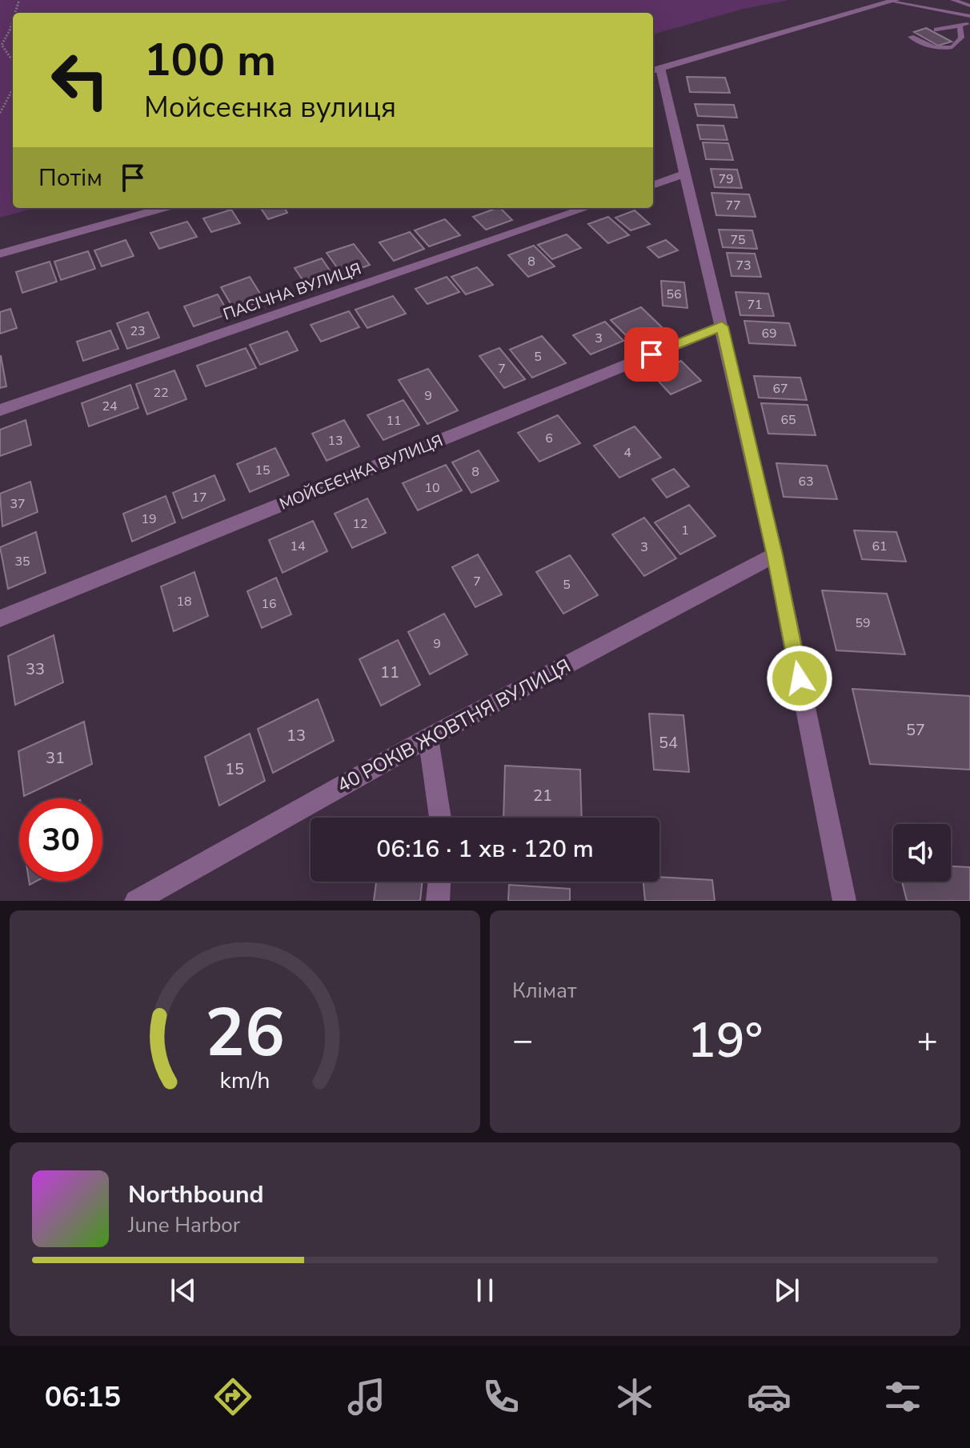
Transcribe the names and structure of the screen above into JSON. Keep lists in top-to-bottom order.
{
  "streets": {
    "street": ["ПАСІЧНА ВУЛИЦЯ", "МОЙСЕЄНКА ВУЛИЦЯ", "40 РОКІВ ЖОВТНЯ ВУЛИЦЯ"]
  },
  "house_numbers": [
    "79",
    "77",
    "75",
    "8",
    "73",
    "56",
    "71",
    "23",
    "69",
    "3",
    "5",
    "7",
    "67",
    "22",
    "9",
    "24",
    "65",
    "11",
    "6",
    "13",
    "4",
    "15",
    "8",
    "63",
    "10",
    "17",
    "37",
    "19",
    "12",
    "1",
    "14",
    "61",
    "3",
    "35",
    "7",
    "5",
    "18",
    "16",
    "59",
    "9",
    "33",
    "11",
    "57",
    "13",
    "54",
    "31",
    "15",
    "21"
  ],
  "page": {
    "turn": ["100 m", "Мойсеєнка вулиця"],
    "then": "Потім",
    "limit": "30",
    "trip": "06:16 · 1 хв · 120 m",
    "tile": "Клімат",
    "heat": ["−", "19°", "+"],
    "song": ["Northbound", "June Harbor"],
    "tabs": "06:15",
    "gauge": ["26", "km/h"]
  }
}
